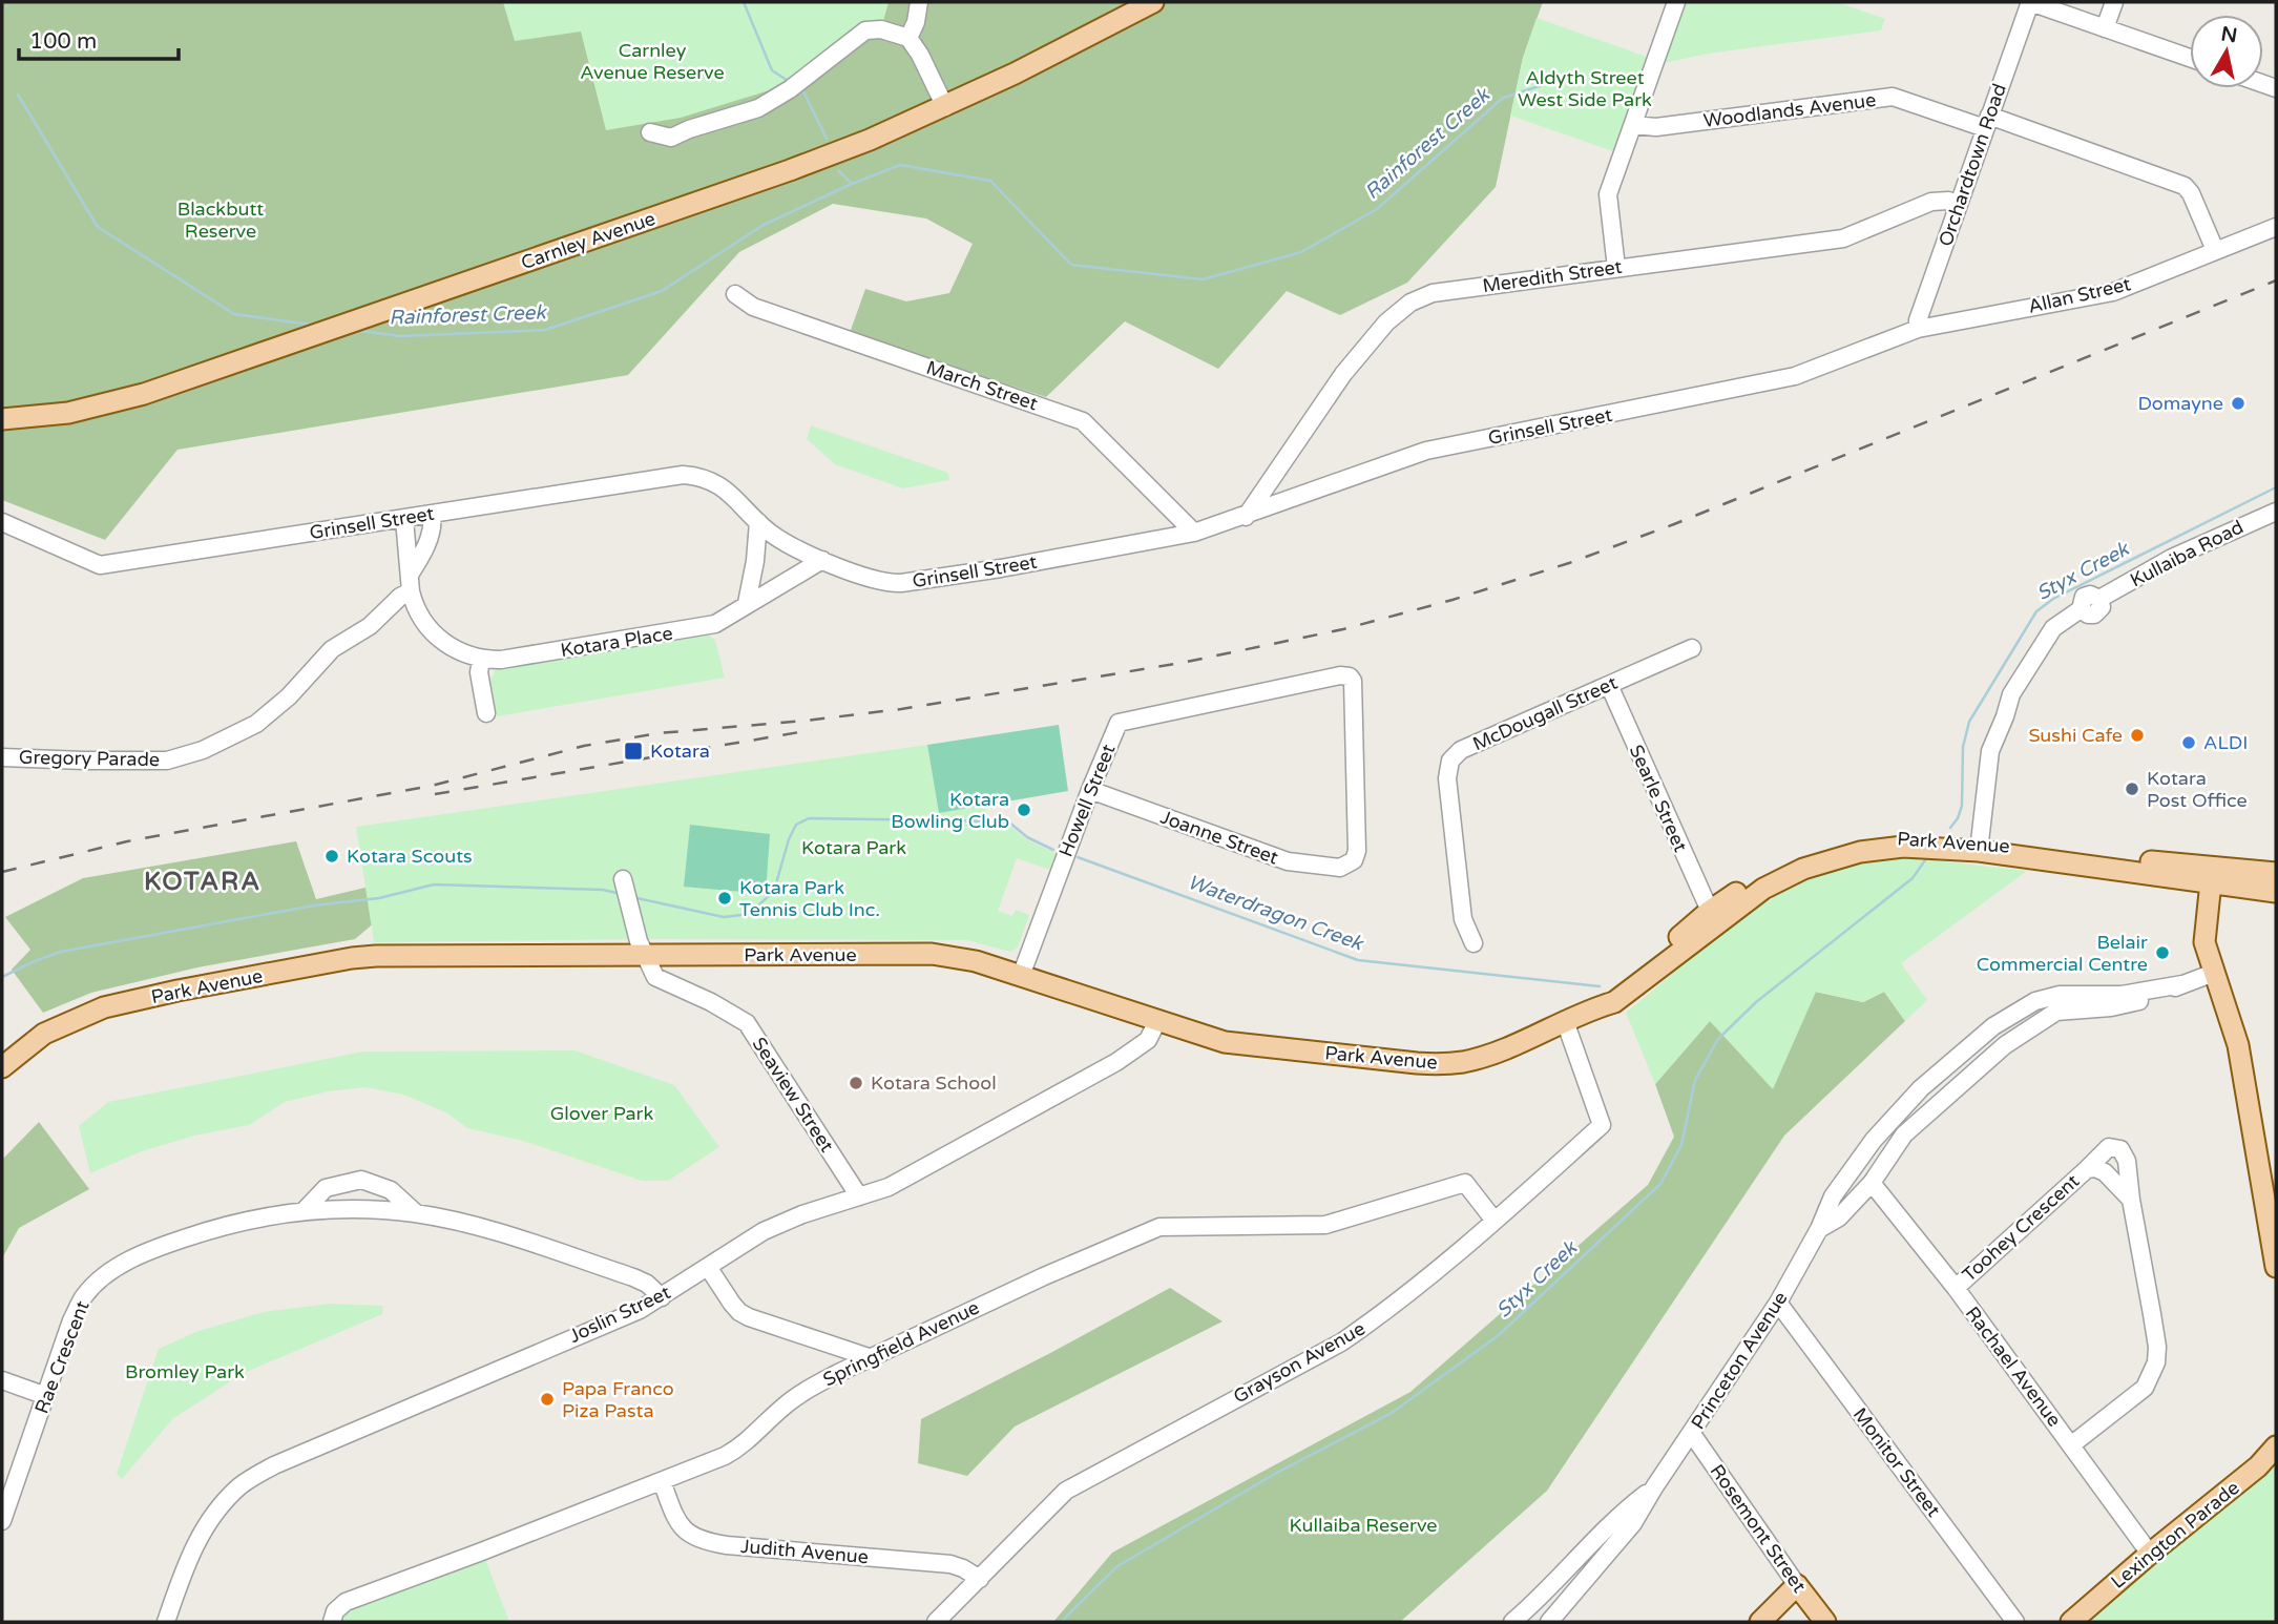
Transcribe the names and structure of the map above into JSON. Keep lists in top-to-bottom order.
{
  "streets": {
    "main road": [
      "Carnley Avenue",
      "Park Avenue",
      "Rosemont Street",
      "Lexington Parade"
    ],
    "street": [
      "Woodlands Avenue",
      "Orchardtown Road",
      "Meredith Street",
      "Allan Street",
      "March Street",
      "Grinsell Street",
      "Kullaiba Road",
      "Kotara Place",
      "McDougall Street",
      "Gregory Parade",
      "Searle Street",
      "Howell Street",
      "Joanne Street",
      "Seaview Street",
      "Toohey Crescent",
      "Joslin Street",
      "Springfield Avenue",
      "Rae Crescent",
      "Princeton Avenue",
      "Grayson Avenue",
      "Rachael Avenue",
      "Monitor Street",
      "Judith Avenue"
    ]
  },
  "crossings": [
    ["Woodlands Avenue", "Orchardtown Road"],
    ["Woodlands Avenue", "Allan Street"],
    ["Orchardtown Road", "Meredith Street"],
    ["Orchardtown Road", "Allan Street"],
    ["Orchardtown Road", "Grinsell Street"],
    ["Meredith Street", "Grinsell Street"],
    ["Allan Street", "Grinsell Street"],
    ["March Street", "Grinsell Street"],
    ["Grinsell Street", "Kotara Place"],
    ["Grinsell Street", "Gregory Parade"],
    ["Kullaiba Road", "Park Avenue"],
    ["Kotara Place", "Gregory Parade"],
    ["McDougall Street", "Searle Street"],
    ["Searle Street", "Park Avenue"],
    ["Howell Street", "Joanne Street"],
    ["Howell Street", "Park Avenue"],
    ["Park Avenue", "Seaview Street"],
    ["Park Avenue", "Joslin Street"],
    ["Park Avenue", "Grayson Avenue"],
    ["Seaview Street", "Joslin Street"],
    ["Toohey Crescent", "Rachael Avenue"],
    ["Joslin Street", "Rae Crescent"],
    ["Springfield Avenue", "Grayson Avenue"],
    ["Springfield Avenue", "Judith Avenue"],
    ["Princeton Avenue", "Rachael Avenue"],
    ["Princeton Avenue", "Monitor Street"],
    ["Princeton Avenue", "Rosemont Street"],
    ["Grayson Avenue", "Judith Avenue"],
    ["Rachael Avenue", "Lexington Parade"]
  ],
  "districts": ["KOTARA"],
  "water": ["Rainforest Creek", "Styx Creek", "Waterdragon Creek"],
  "parks": [
    "Carnley Avenue Reserve",
    "Aldyth Street West Side Park",
    "Blackbutt Reserve",
    "Kotara Park",
    "Glover Park",
    "Bromley Park",
    "Kullaiba Reserve"
  ],
  "places": {
    "other": [
      "Domayne",
      "Sushi Cafe",
      "ALDI",
      "Kotara Post Office",
      "Kotara Bowling Club",
      "Kotara Scouts",
      "Kotara Park Tennis Club Inc.",
      "Belair Commercial Centre",
      "Kotara School",
      "Papa Franco Piza Pasta"
    ],
    "transit": ["Kotara"]
  },
  "scale_bar": "100 m",
  "north": "top"
}
